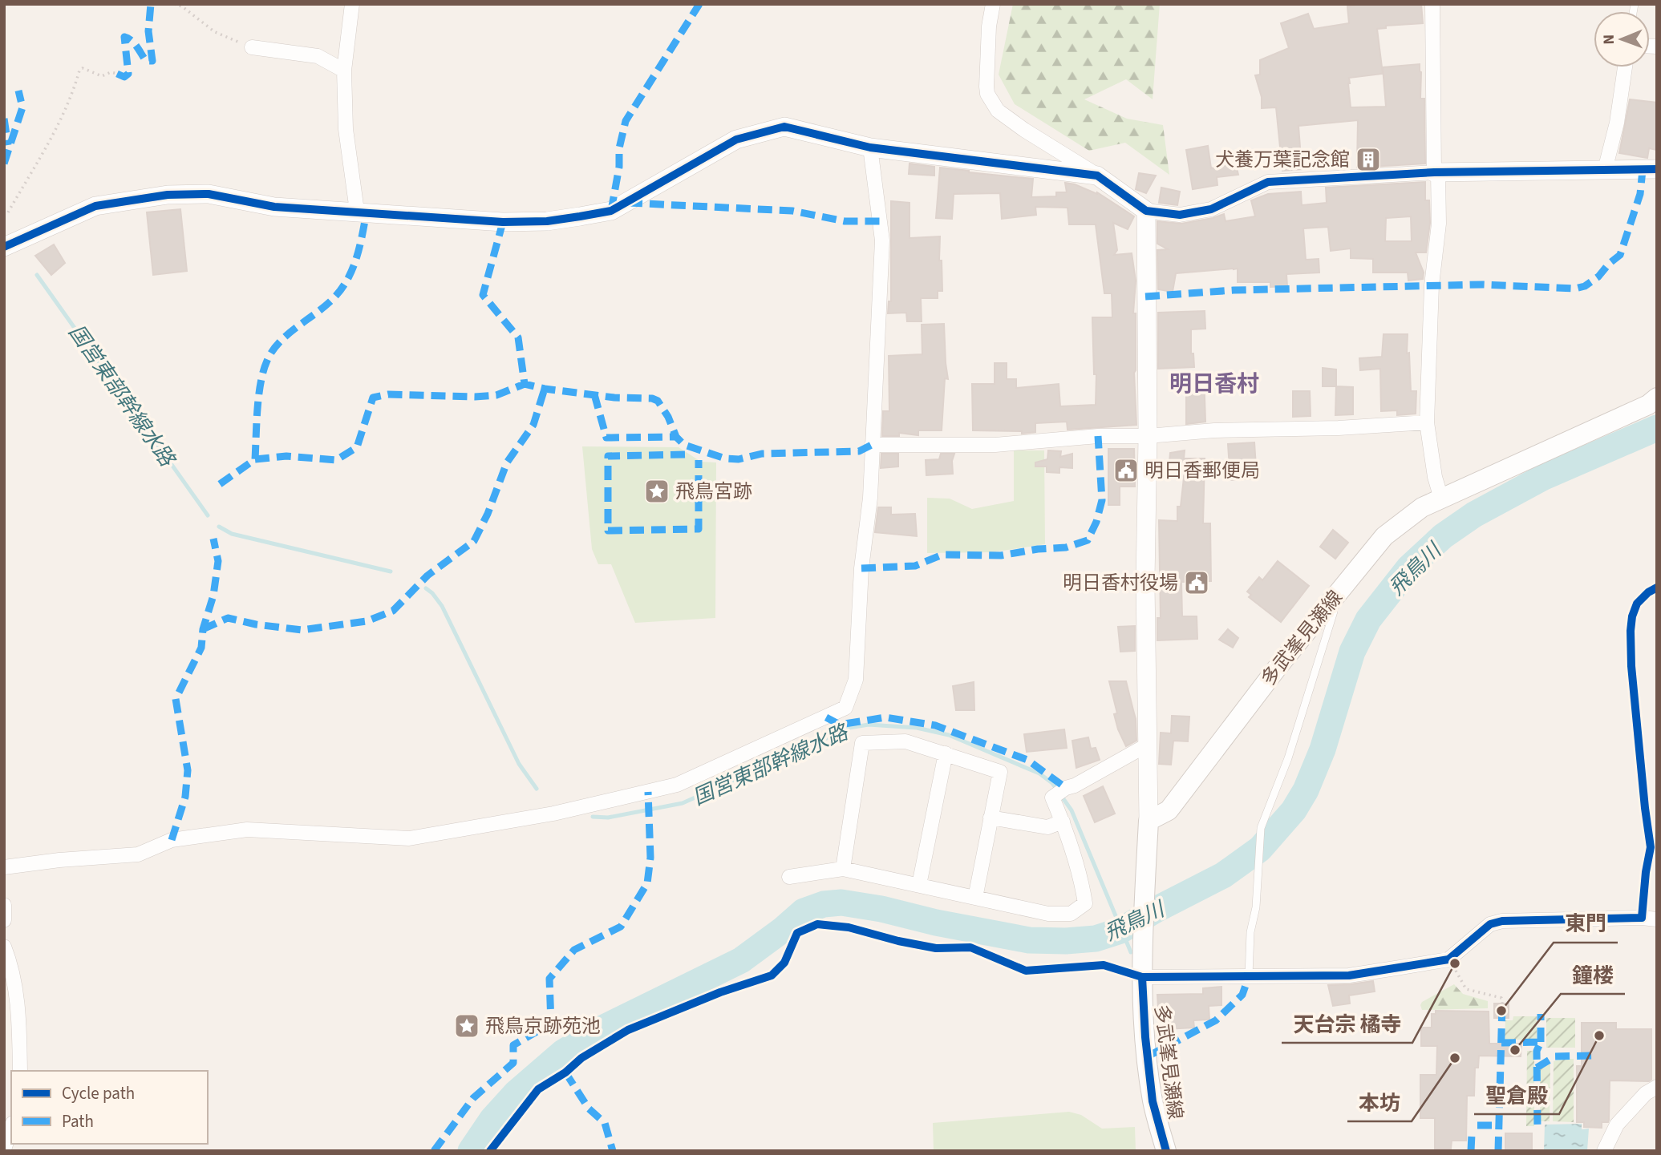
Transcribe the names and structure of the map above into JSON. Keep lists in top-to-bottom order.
{
  "streets": {
    "main road": ["多武峯見瀬線"]
  },
  "districts": ["明日香村"],
  "water": ["国営東部幹線水路", "飛鳥川"],
  "places": {
    "building": ["犬養万葉記念館"],
    "public building": ["明日香郵便局", "明日香村役場"],
    "place": ["飛鳥宮跡", "飛鳥京跡苑池"],
    "other": [
      "天台宗 橘寺",
      "東門",
      "聖倉殿",
      "鐘楼",
      "本坊"
    ]
  },
  "legend": ["Cycle path", "Path"],
  "north": "left"
}
